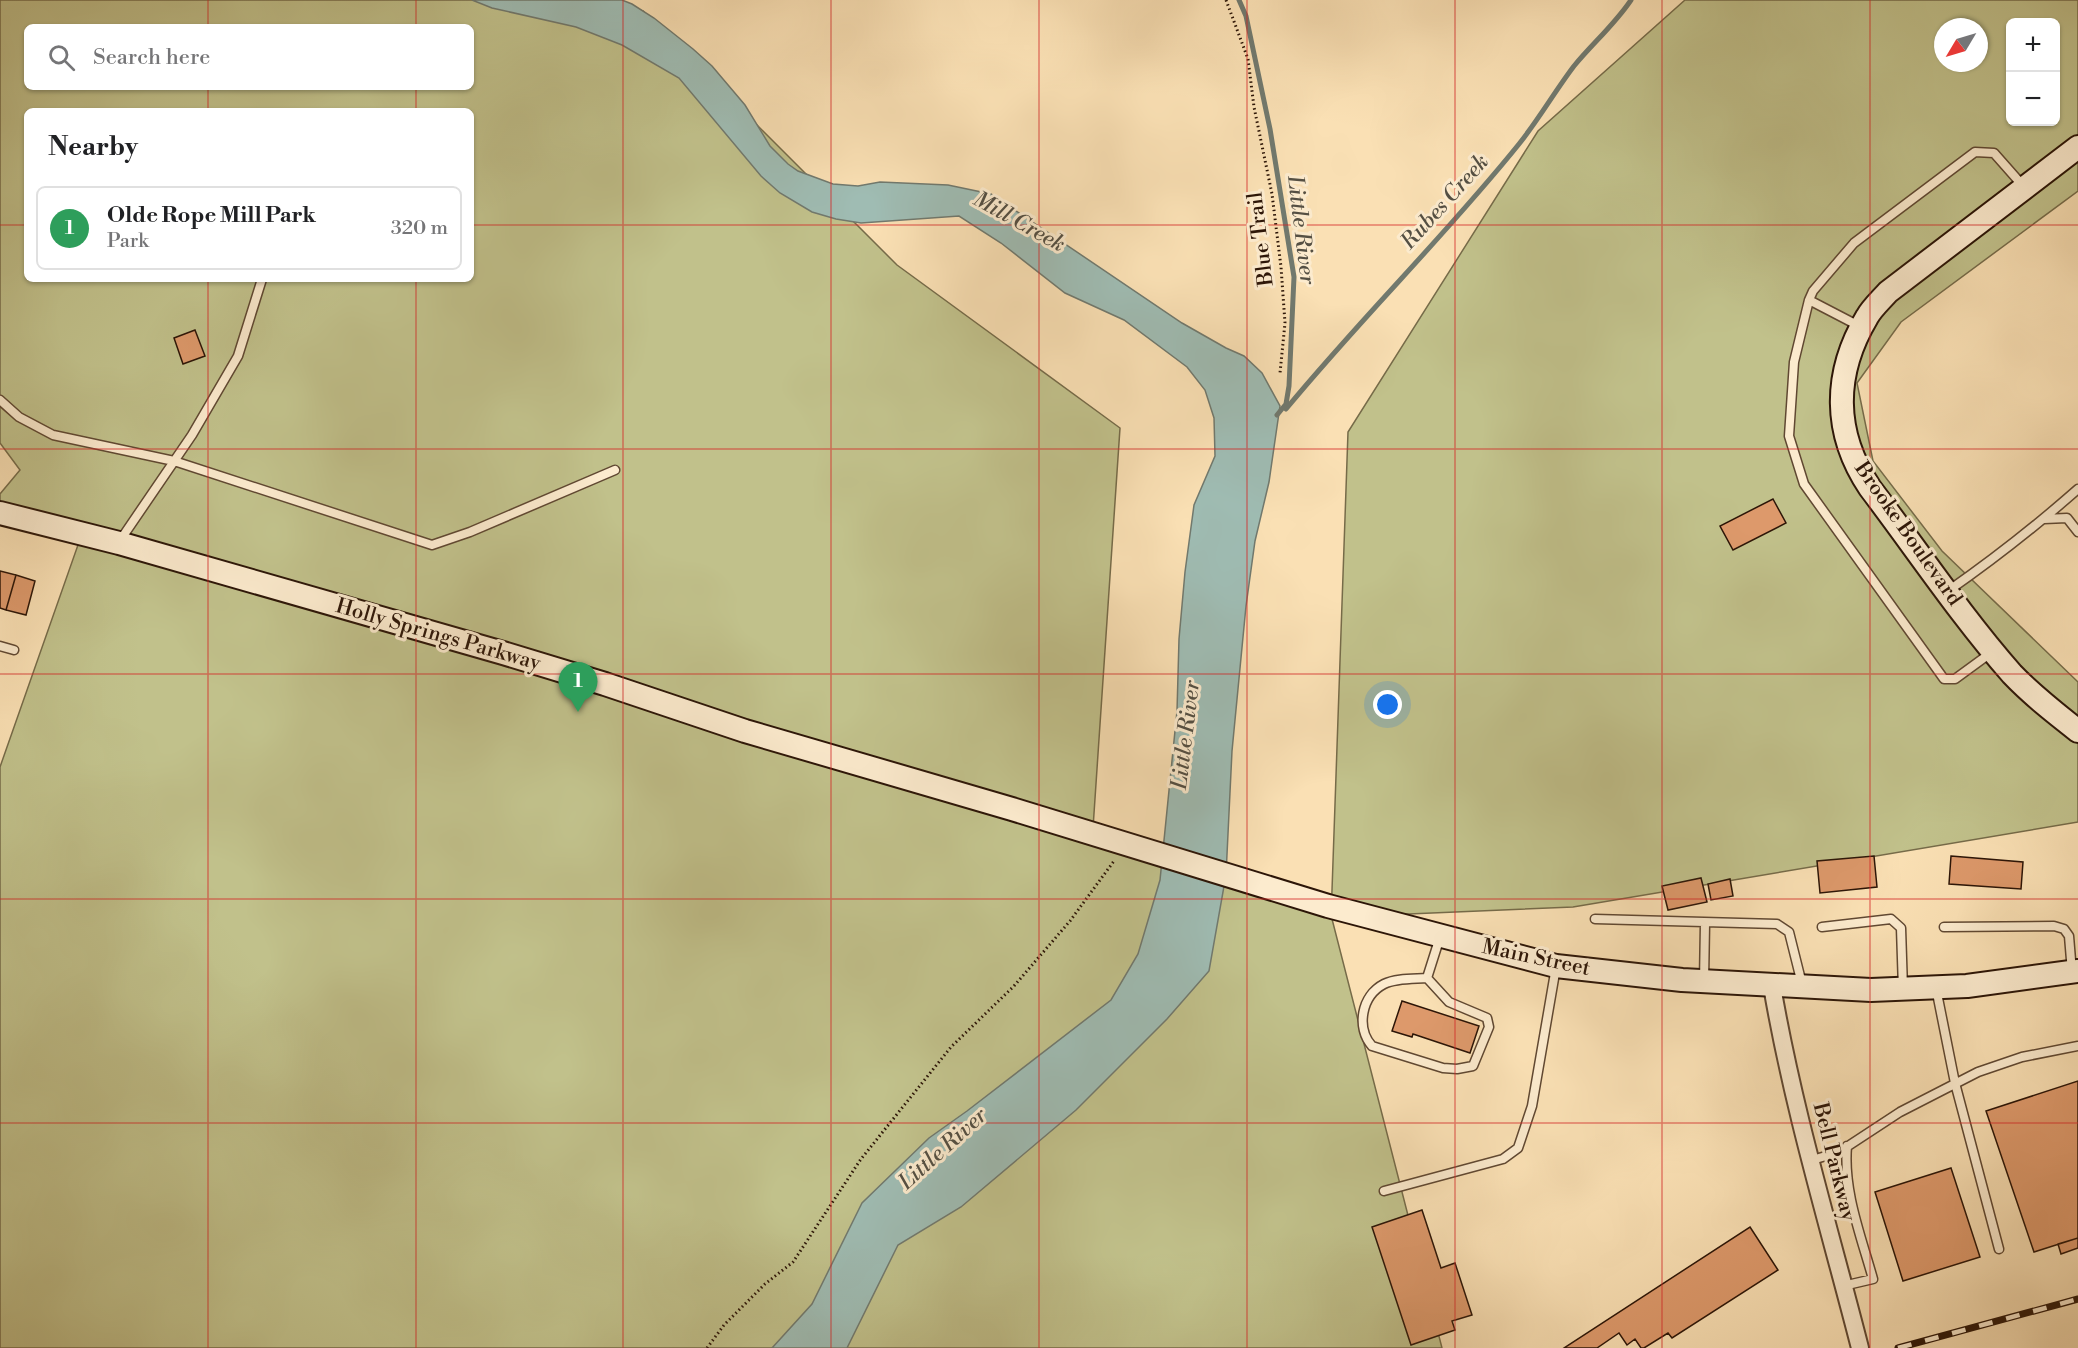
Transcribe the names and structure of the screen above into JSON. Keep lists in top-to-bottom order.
{
  "streets": {
    "main road": ["Brooke Boulevard", "Holly Springs Parkway", "Main Street"],
    "street": ["Bell Parkway"],
    "path": ["Blue Trail"]
  },
  "crossings": [
    ["Holly Springs Parkway", "Main Street"],
    ["Main Street", "Bell Parkway"]
  ],
  "water": ["Rubes Creek", "Mill Creek", "Little River"],
  "north": "bottom left",
  "page": {
    "map_buttons": ["+", "−"],
    "search": "Search here",
    "heading": "Nearby",
    "list": [
      {
        "mark": "1",
        "name": "Olde Rope Mill Park",
        "note": "Park",
        "value": "320 m"
      }
    ],
    "pins": "1"
  }
}
